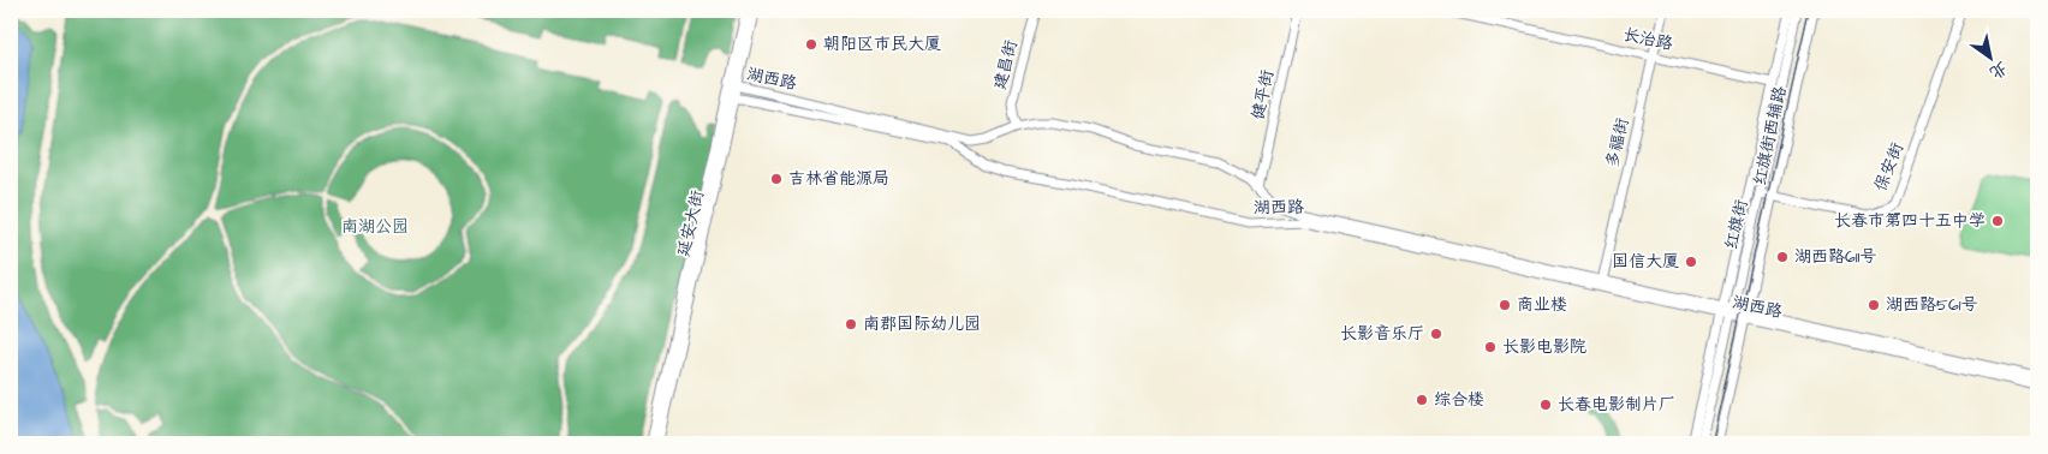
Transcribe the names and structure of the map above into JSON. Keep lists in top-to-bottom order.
{
  "streets": {
    "main road": [
      "长治路",
      "建昌街",
      "湖西路",
      "健平街",
      "红旗街西辅路",
      "多福街",
      "保安街",
      "延安大街",
      "红旗街"
    ]
  },
  "crossings": [
    ["长治路", "多福街"],
    ["长治路", "红旗街"],
    ["建昌街", "湖西路"],
    ["湖西路", "健平街"],
    ["湖西路", "红旗街西辅路"],
    ["湖西路", "多福街"],
    ["湖西路", "延安大街"],
    ["湖西路", "红旗街"],
    ["红旗街西辅路", "保安街"],
    ["保安街", "红旗街"]
  ],
  "parks": ["南湖公园"],
  "places": [
    "朝阳区市民大厦",
    "吉林省能源局",
    "长春市第四十五中学",
    "湖西路611号",
    "国信大厦",
    "商业楼",
    "湖西路561号",
    "南郡国际幼儿园",
    "长影音乐厅",
    "长影电影院",
    "综合楼",
    "长春电影制片厂"
  ],
  "north": "bottom right"
}
